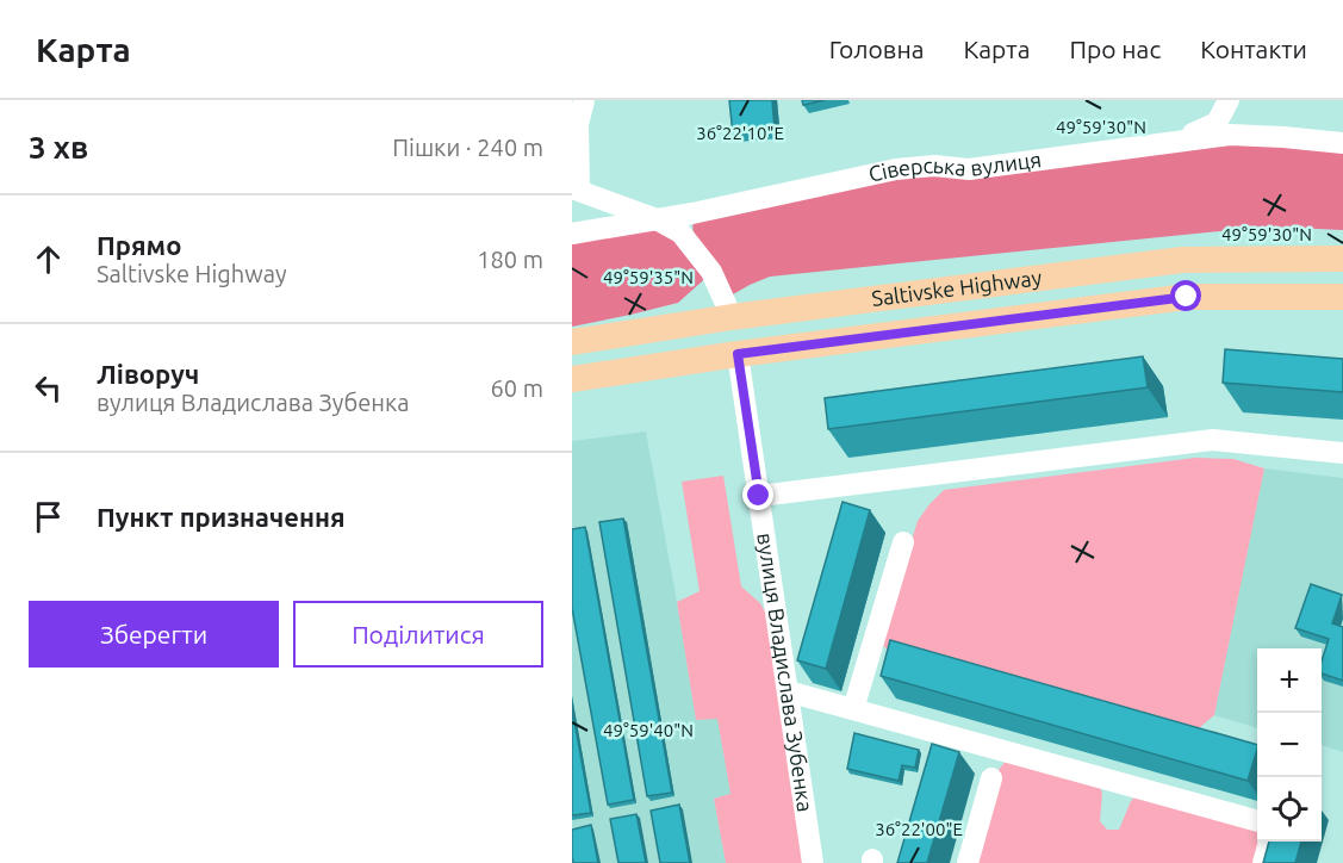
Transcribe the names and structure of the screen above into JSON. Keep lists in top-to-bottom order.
{
  "streets": {
    "main road": ["Saltivske Highway"],
    "street": ["Сіверська вулиця", "вулиця Владислава Зубенка"]
  },
  "crossings": [
    ["Saltivske Highway", "вулиця Владислава Зубенка"]
  ],
  "page": {
    "header": "Карта",
    "nav": [
      "Головна",
      "Карта",
      "Про нас",
      "Контакти"
    ],
    "heading": ["3 хв", "Пішки · 240 m"],
    "list": [
      ["Прямо", "Saltivske Highway", "180 m"],
      ["Ліворуч", "вулиця Владислава Зубенка", "60 m"],
      "Пункт призначення"
    ],
    "buttons": ["Зберегти", "Поділитися"],
    "map_buttons": ["+", "−"]
  },
  "coordinates": [
    "49°59'30\"N",
    "36°22'10\"E",
    "49°59'35\"N",
    "49°59'40\"N",
    "36°22'00\"E"
  ]
}
